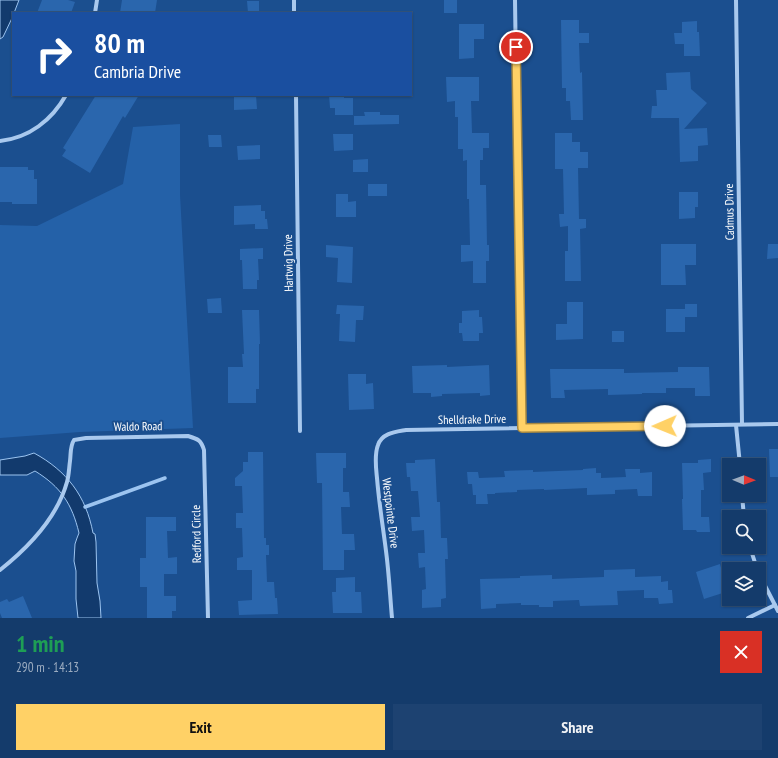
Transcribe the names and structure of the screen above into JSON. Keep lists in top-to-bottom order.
{
  "streets": {
    "street": [
      "Cadmus Drive",
      "Hartwig Drive",
      "Shelldrake Drive",
      "Waldo Road",
      "Westpointe Drive",
      "Redford Circle"
    ]
  },
  "crossings": [
    ["Cadmus Drive", "Shelldrake Drive"],
    ["Shelldrake Drive", "Westpointe Drive"],
    ["Waldo Road", "Redford Circle"]
  ],
  "north": "right",
  "page": {
    "turn": ["80 m", "Cambria Drive"],
    "heading": ["1 min", "290 m · 14:13"],
    "buttons": ["Exit", "Share"]
  }
}
